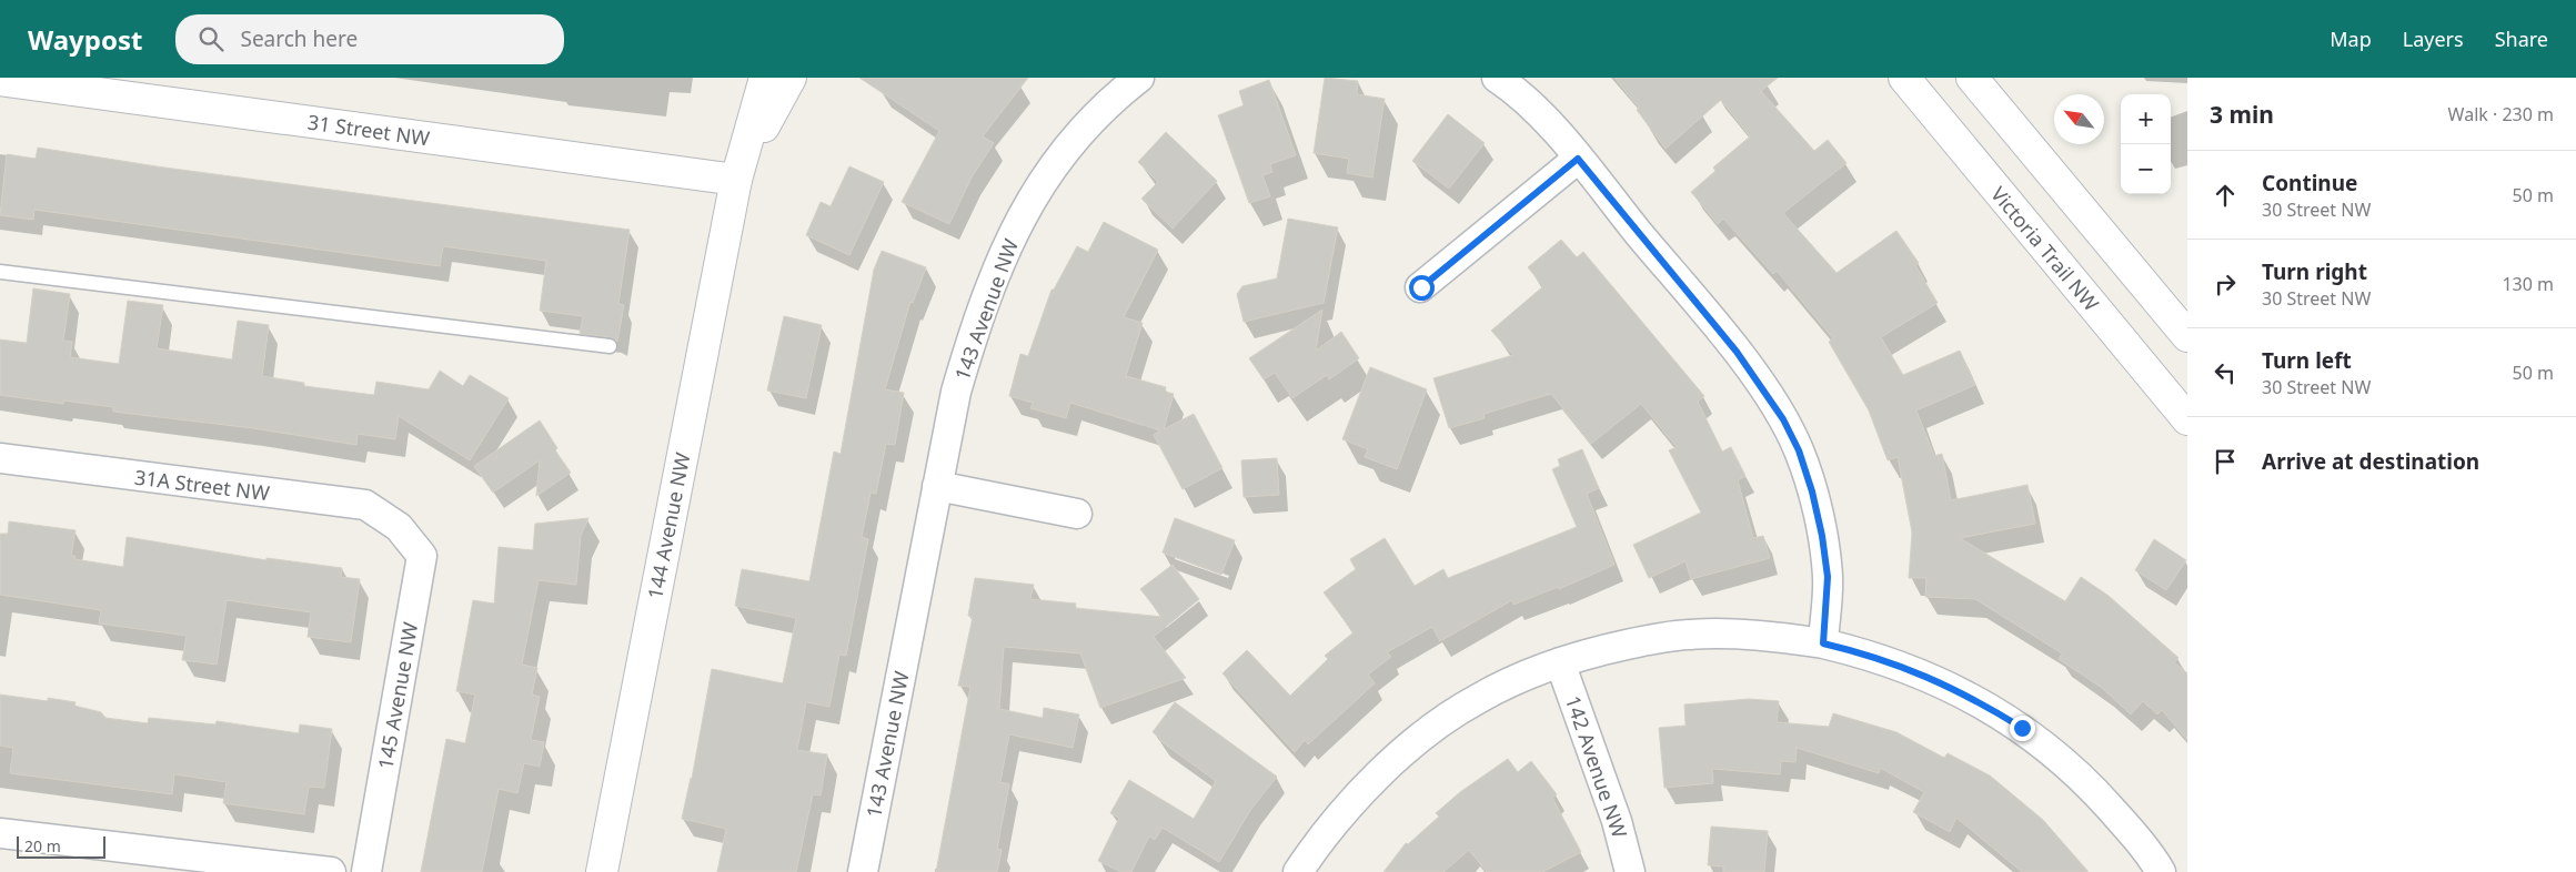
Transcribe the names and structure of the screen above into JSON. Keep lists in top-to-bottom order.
{
  "streets": {
    "main road": ["31 Street NW", "Victoria Trail NW", "144 Avenue NW"],
    "street": [
      "143 Avenue NW",
      "31A Street NW",
      "145 Avenue NW",
      "142 Avenue NW"
    ]
  },
  "crossings": [
    ["31 Street NW", "144 Avenue NW"],
    ["31A Street NW", "145 Avenue NW"]
  ],
  "scale_bar": "20 m",
  "north": "top left",
  "page": {
    "header": "Waypost",
    "search": "Search here",
    "nav": ["Map", "Layers", "Share"],
    "heading": ["3 min", "Walk · 230 m"],
    "map_buttons": ["+", "−"],
    "list": [
      ["Continue", "30 Street NW", "50 m"],
      ["Turn right", "30 Street NW", "130 m"],
      ["Turn left", "30 Street NW", "50 m"],
      "Arrive at destination"
    ],
    "scale": "20 m"
  }
}
